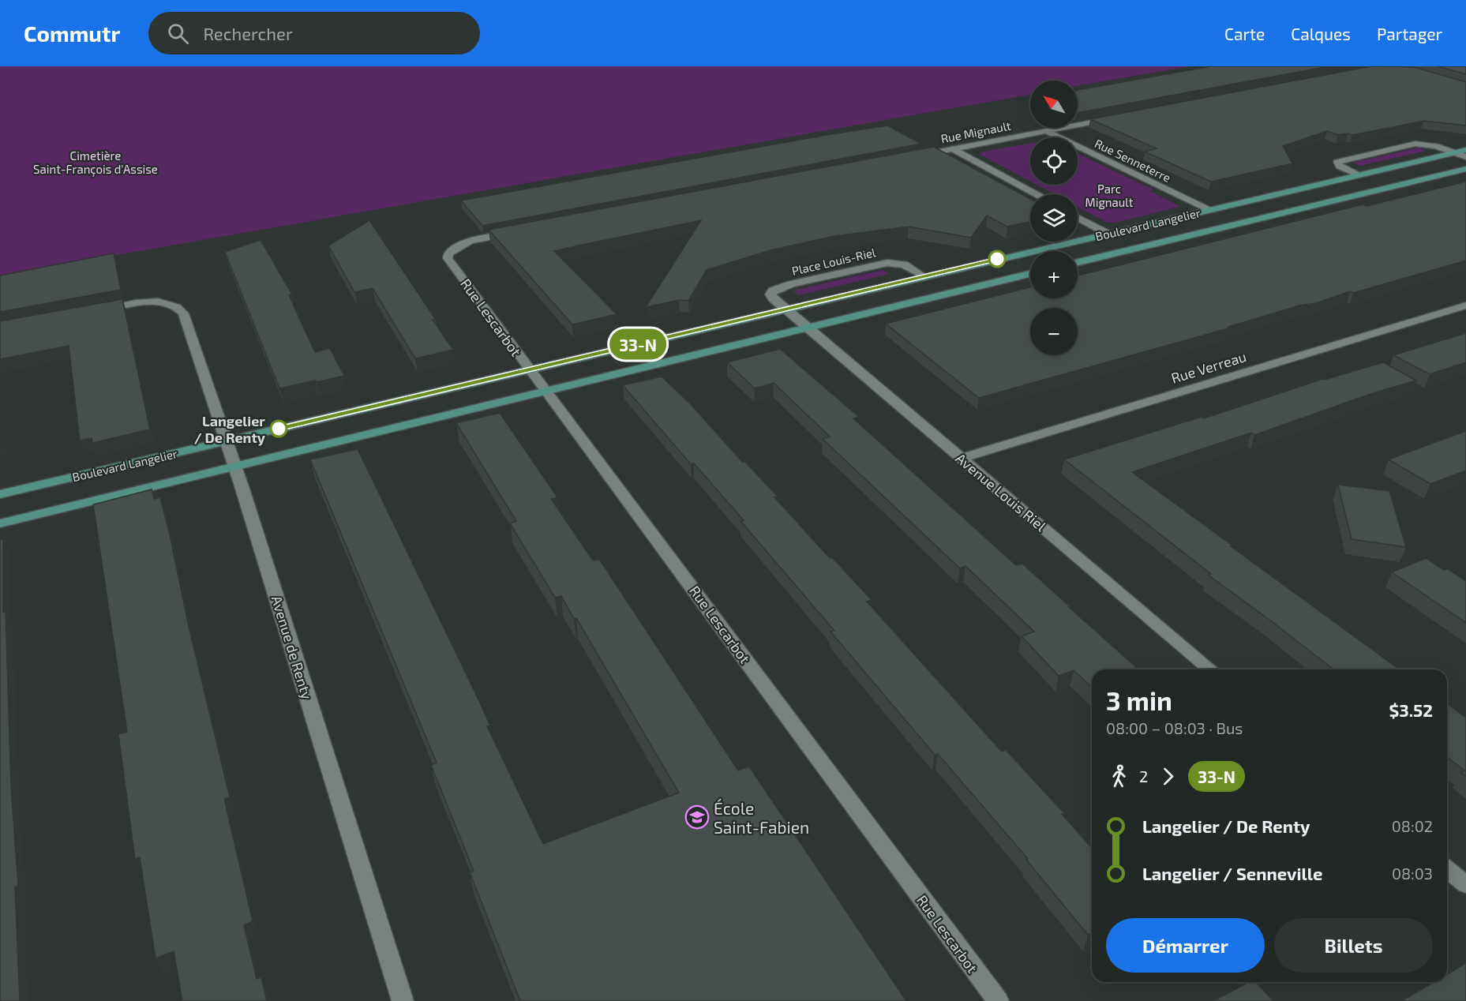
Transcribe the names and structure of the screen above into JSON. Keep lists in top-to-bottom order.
{
  "streets": {
    "main road": ["Boulevard Langelier"],
    "street": [
      "Rue Mignault",
      "Rue Senneterre",
      "Place Louis-Riel",
      "Rue Lescarbot",
      "Rue Verreau",
      "Avenue Louis Riel",
      "Avenue de Renty"
    ]
  },
  "crossings": [
    ["Rue Mignault", "Rue Senneterre"],
    ["Rue Senneterre", "Boulevard Langelier"],
    ["Boulevard Langelier", "Place Louis-Riel"],
    ["Boulevard Langelier", "Rue Lescarbot"],
    ["Boulevard Langelier", "Avenue Louis Riel"],
    ["Boulevard Langelier", "Avenue de Renty"],
    ["Place Louis-Riel", "Avenue Louis Riel"],
    ["Rue Verreau", "Avenue Louis Riel"]
  ],
  "parks": ["Cimetière Saint-François d'Assise", "Parc Mignault"],
  "places": {
    "other": ["Langelier / De Renty"],
    "school or university": ["École Saint-Fabien"]
  },
  "lines": ["bus line 33-N"],
  "north": "top left",
  "page": {
    "header": "Commutr",
    "search": "Rechercher",
    "nav": ["Carte", "Calques", "Partager"],
    "on_map": "33-N",
    "map_buttons": ["+", "−"],
    "heading": ["3 min", "08:00 – 08:03 · Bus", "$3.52"],
    "legs": ["2", "33-N"],
    "list": [
      {
        "name": "Langelier / De Renty",
        "value": "08:02"
      },
      {
        "name": "Langelier / Senneville",
        "value": "08:03"
      }
    ],
    "buttons": ["Démarrer", "Billets"]
  }
}
